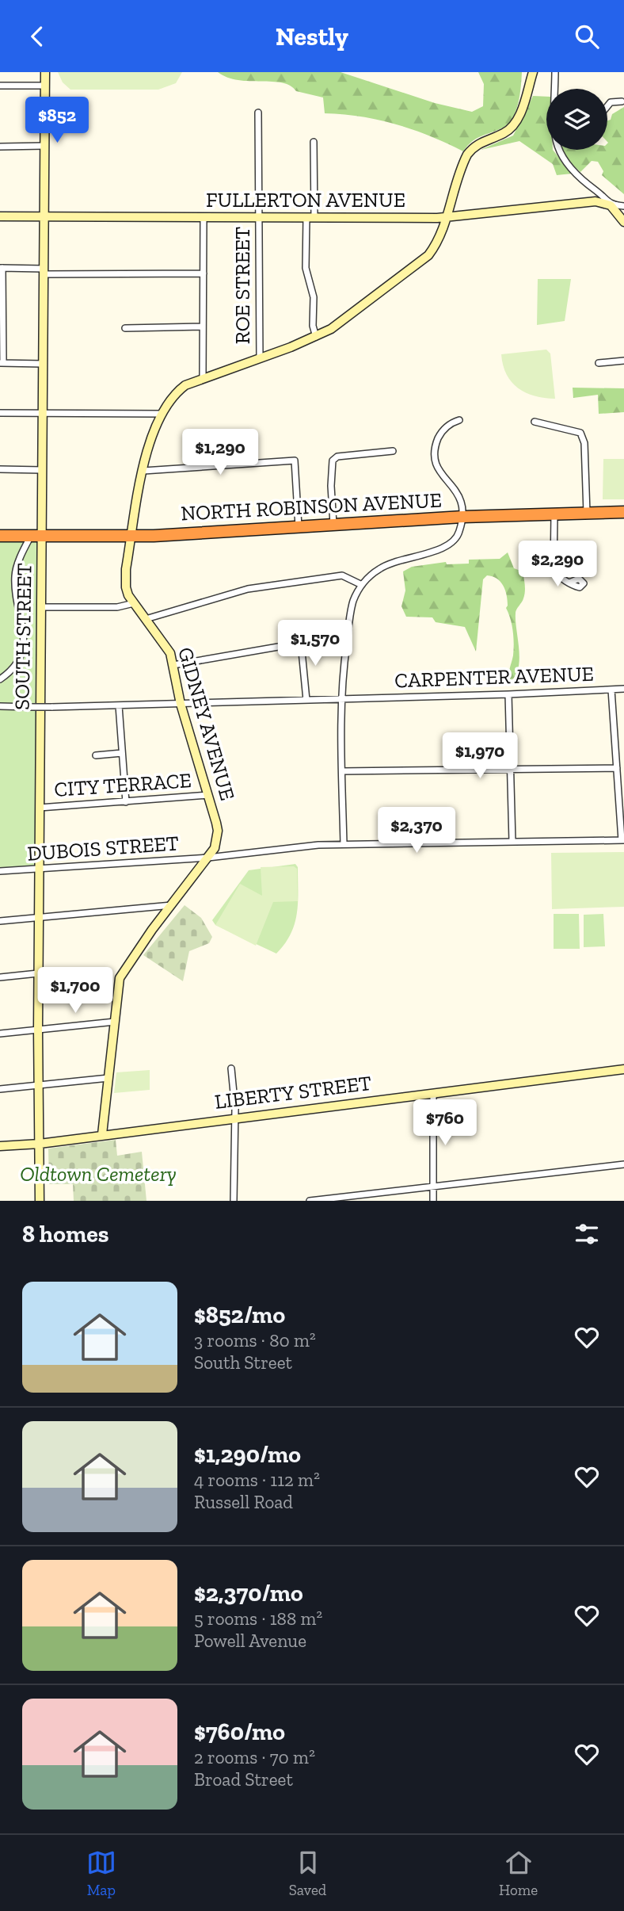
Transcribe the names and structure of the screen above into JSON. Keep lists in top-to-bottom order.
{
  "streets": {
    "highway": ["NORTH ROBINSON AVENUE"],
    "street": [
      "FULLERTON AVENUE",
      "ROE STREET",
      "SOUTH STREET",
      "CARPENTER AVENUE",
      "GIDNEY AVENUE",
      "CITY TERRACE",
      "DUBOIS STREET",
      "LIBERTY STREET"
    ]
  },
  "crossings": [
    ["FULLERTON AVENUE", "ROE STREET"],
    ["FULLERTON AVENUE", "SOUTH STREET"],
    ["FULLERTON AVENUE", "GIDNEY AVENUE"],
    ["ROE STREET", "GIDNEY AVENUE"],
    ["NORTH ROBINSON AVENUE", "SOUTH STREET"],
    ["NORTH ROBINSON AVENUE", "GIDNEY AVENUE"],
    ["SOUTH STREET", "CITY TERRACE"],
    ["SOUTH STREET", "DUBOIS STREET"],
    ["SOUTH STREET", "LIBERTY STREET"],
    ["CARPENTER AVENUE", "GIDNEY AVENUE"],
    ["GIDNEY AVENUE", "CITY TERRACE"],
    ["GIDNEY AVENUE", "DUBOIS STREET"],
    ["GIDNEY AVENUE", "LIBERTY STREET"]
  ],
  "parks": ["Oldtown Cemetery"],
  "page": {
    "header": "Nestly",
    "price": [
      "$852",
      "$1,290",
      "$2,290",
      "$1,570",
      "$1,970",
      "$2,370",
      "$1,700",
      "$760"
    ],
    "heading": "8 homes",
    "list": [
      {
        "name": "$852/mo",
        "note": "3 rooms · 80 m² · South Street"
      },
      {
        "name": "$1,290/mo",
        "note": "4 rooms · 112 m² · Russell Road"
      },
      {
        "name": "$2,370/mo",
        "note": "5 rooms · 188 m² · Powell Avenue"
      },
      {
        "name": "$760/mo",
        "note": "2 rooms · 70 m² · Broad Street"
      }
    ],
    "tabs": ["Map", "Saved", "Home"]
  }
}
